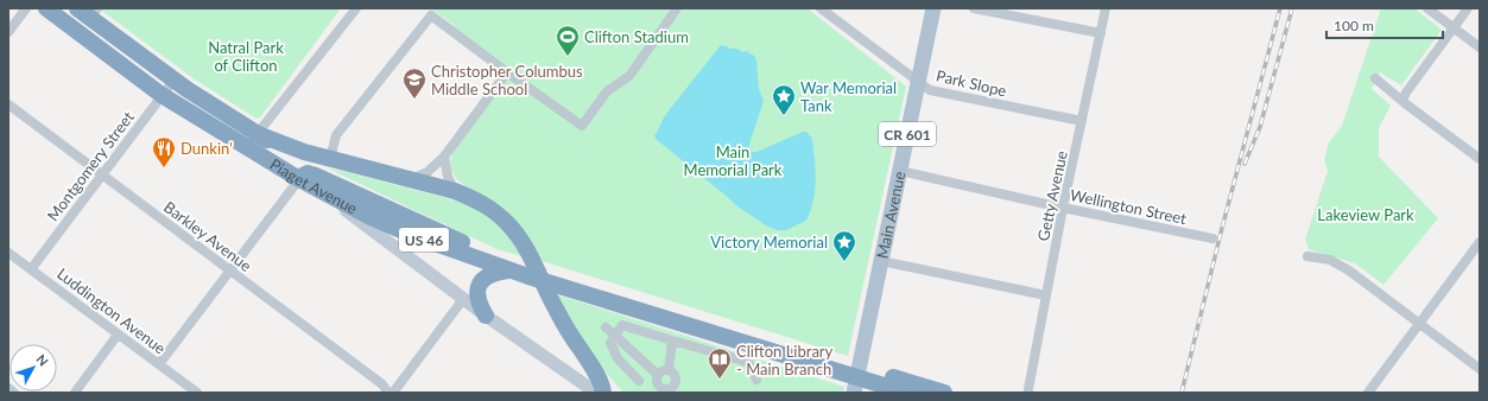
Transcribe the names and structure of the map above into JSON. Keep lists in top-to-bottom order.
{
  "streets": {
    "highway": ["Piaget Avenue", "US 46"],
    "main road": ["CR 601", "Main Avenue"],
    "street": [
      "Park Slope",
      "Montgomery Street",
      "Getty Avenue",
      "Wellington Street",
      "Barkley Avenue",
      "Luddington Avenue"
    ]
  },
  "crossings": [
    ["Park Slope", "Getty Avenue"],
    ["Park Slope", "Main Avenue"],
    ["Montgomery Street", "Piaget Avenue"],
    ["Montgomery Street", "Barkley Avenue"],
    ["Montgomery Street", "Luddington Avenue"],
    ["Piaget Avenue", "US 46"],
    ["Getty Avenue", "Wellington Street"],
    ["Wellington Street", "Main Avenue"]
  ],
  "parks": ["Natral Park of Clifton", "Main Memorial Park", "Lakeview Park"],
  "places": {
    "sports": ["Clifton Stadium"],
    "school or university": ["Christopher Columbus Middle School"],
    "place": ["War Memorial Tank", "Victory Memorial"],
    "restaurant": ["Dunkin'"],
    "library": ["Clifton Library - Main Branch"]
  },
  "scale_bar": "100 m",
  "north": "top right"
}
